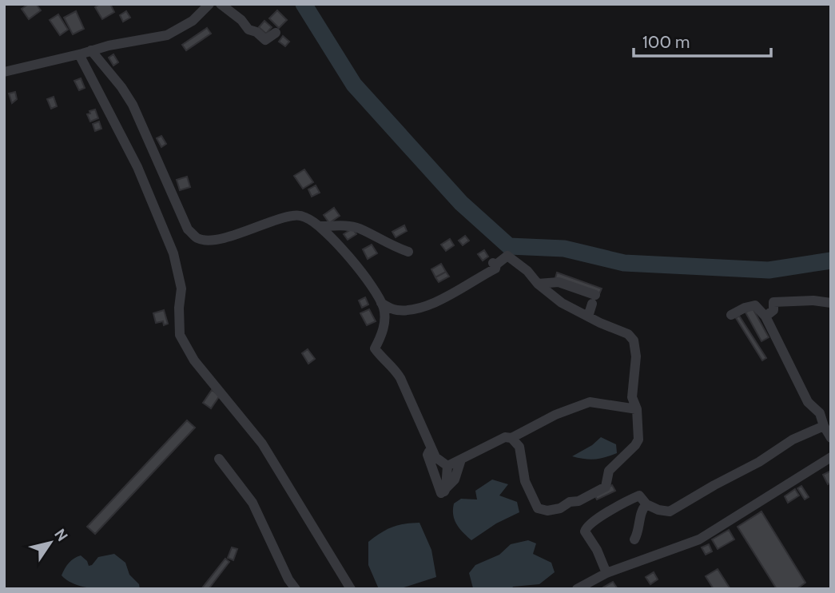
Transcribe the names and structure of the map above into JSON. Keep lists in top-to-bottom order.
{
  "scale_bar": "100 m",
  "north": "top right"
}
